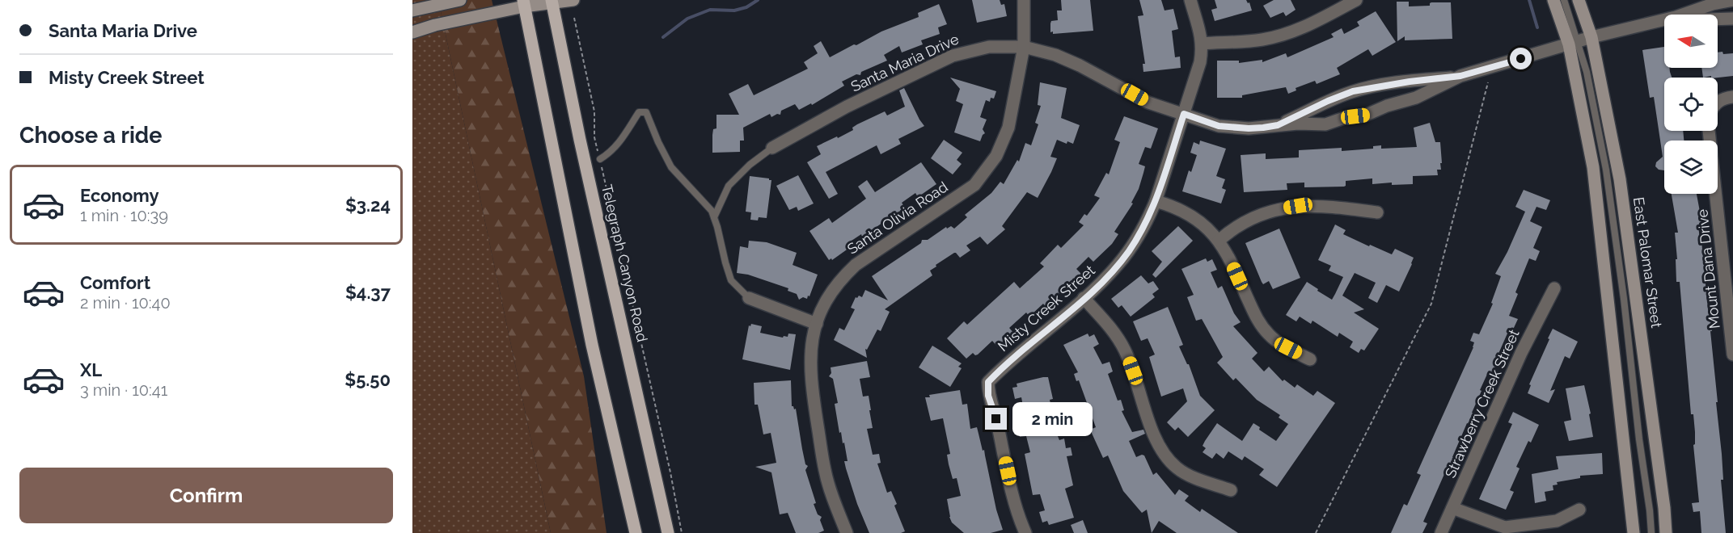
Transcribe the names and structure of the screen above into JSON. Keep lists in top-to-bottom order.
{
  "streets": {
    "main road": ["East Palomar Street", "Telegraph Canyon Road"],
    "street": [
      "Santa Maria Drive",
      "Santa Olivia Road",
      "Mount Dana Drive",
      "Misty Creek Street",
      "Strawberry Creek Street"
    ]
  },
  "crossings": [
    ["Santa Maria Drive", "Santa Olivia Road"],
    ["Santa Maria Drive", "East Palomar Street"],
    ["Santa Maria Drive", "Misty Creek Street"]
  ],
  "north": "left",
  "page": {
    "banner": ["Santa Maria Drive", "Misty Creek Street"],
    "heading": "Choose a ride",
    "list": [
      {
        "name": "Economy",
        "note": "1 min · 10:39",
        "value": "$3.24"
      },
      {
        "name": "Comfort",
        "note": "2 min · 10:40",
        "value": "$4.37"
      },
      {
        "name": "XL",
        "note": "3 min · 10:41",
        "value": "$5.50"
      }
    ],
    "bubble": "2 min",
    "buttons": "Confirm"
  }
}
